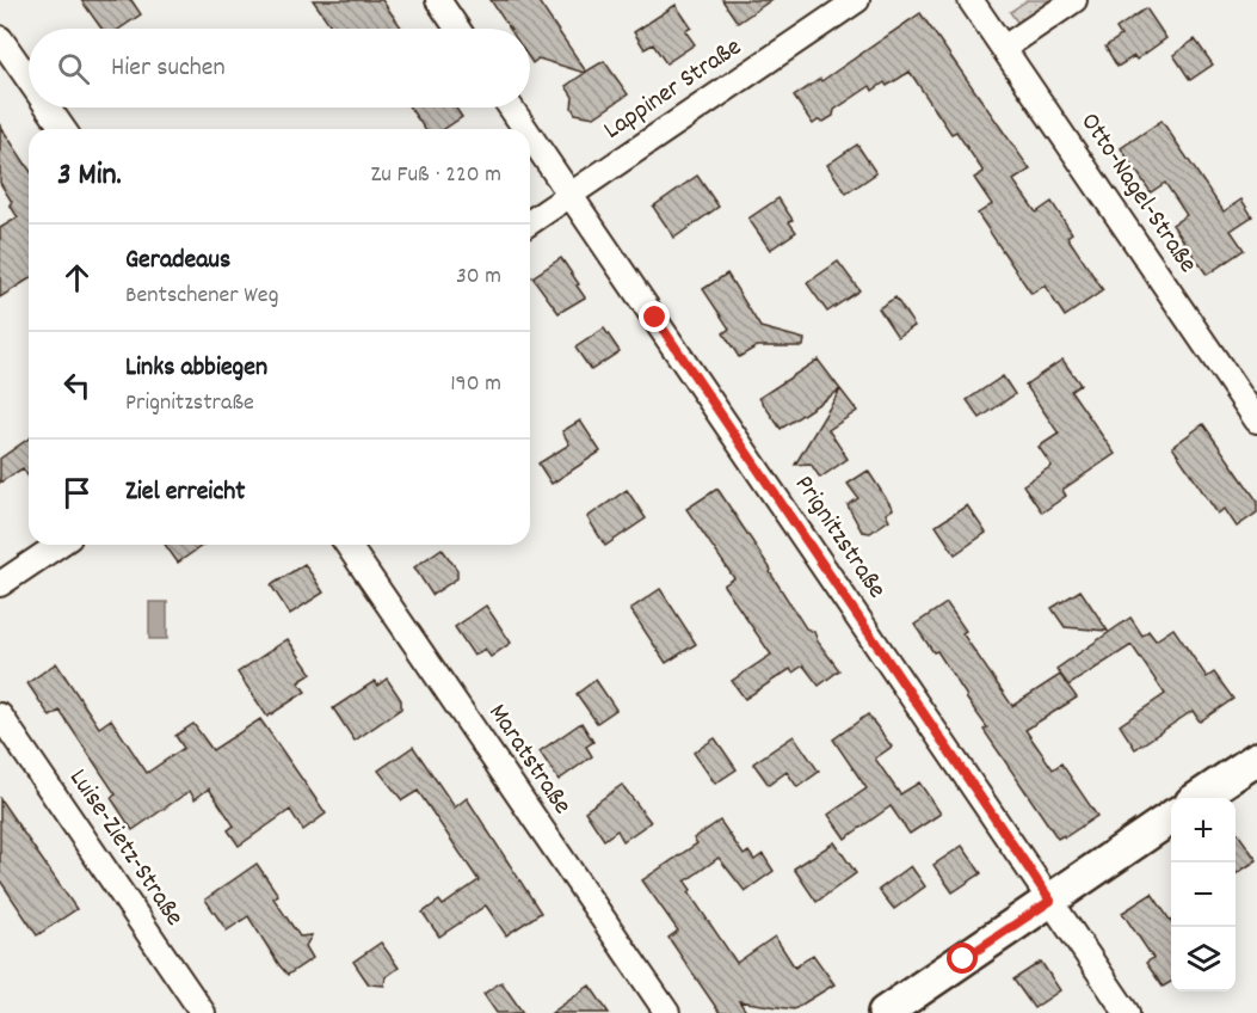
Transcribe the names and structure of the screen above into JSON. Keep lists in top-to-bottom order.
{
  "streets": {
    "street": [
      "Lappiner Straße",
      "Otto-Nagel-Straße",
      "Prignitzstraße",
      "Maratstraße",
      "Luise-Zietz-Straße"
    ]
  },
  "crossings": [
    ["Lappiner Straße", "Prignitzstraße"]
  ],
  "page": {
    "search": "Hier suchen",
    "heading": ["3 Min.", "Zu Fuß · 220 m"],
    "list": [
      ["Geradeaus", "Bentschener Weg", "30 m"],
      ["Links abbiegen", "Prignitzstraße", "190 m"],
      "Ziel erreicht"
    ],
    "map_buttons": ["+", "−"]
  }
}
